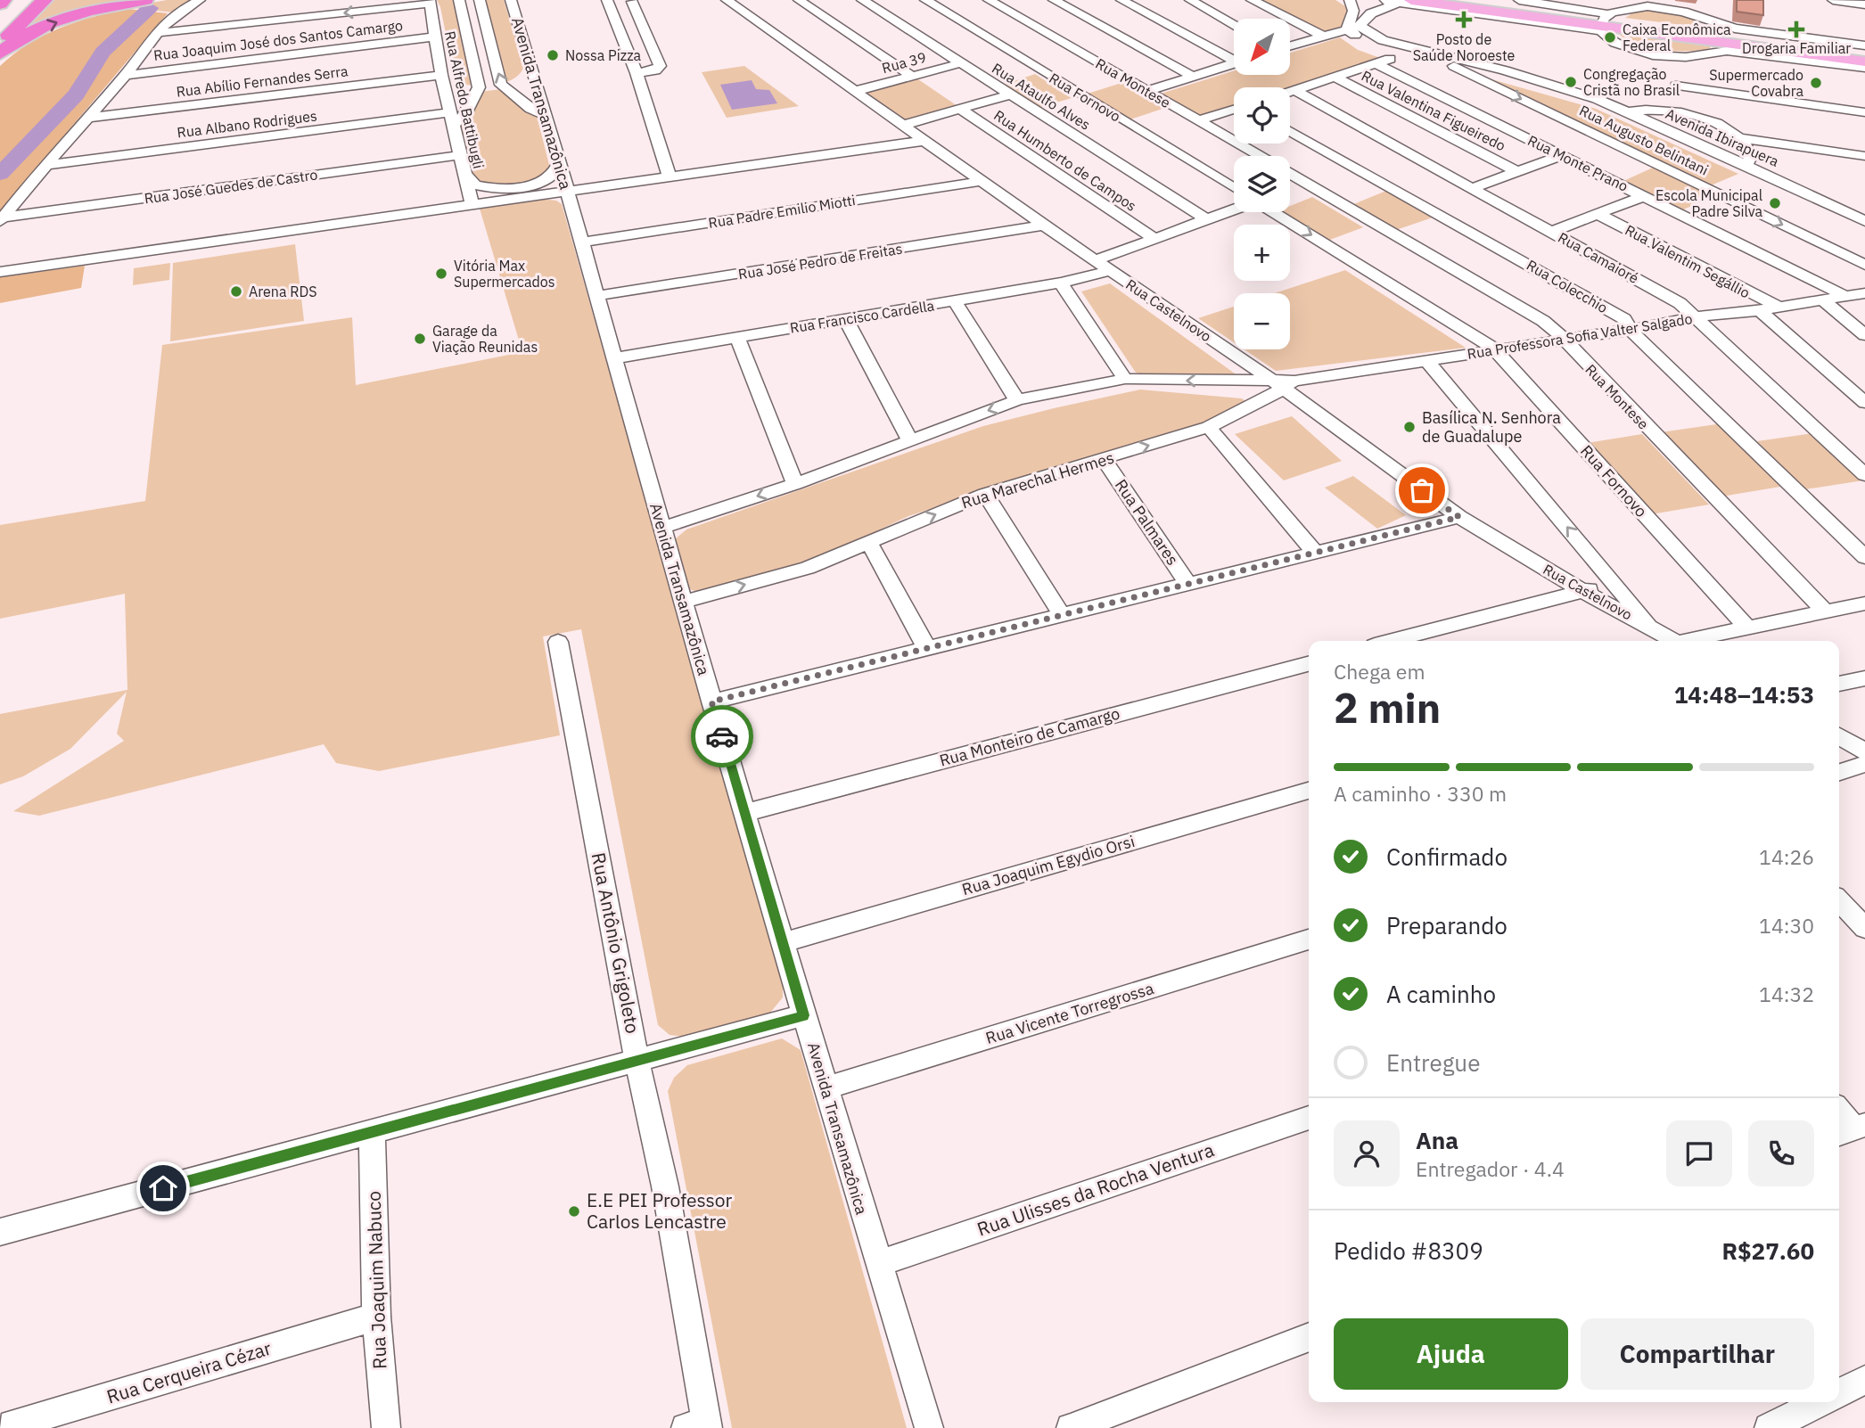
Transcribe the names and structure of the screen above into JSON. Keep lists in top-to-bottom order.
{
  "streets": {
    "street": [
      "Rua Joaquim José dos Santos Camargo",
      "Rua 39",
      "Rua Abílio Fernandes Serra",
      "Rua Montese",
      "Rua Ataulfo Alves",
      "Rua Fornovo",
      "Rua Alfredo Battibugli",
      "Avenida Transamazônica",
      "Rua Valentina Figueiredo",
      "Rua Albano Rodrigues",
      "Avenida Ibirapuera",
      "Rua Augusto Belintani",
      "Rua Humberto de Campos",
      "Rua Monte Prano",
      "Rua José Guedes de Castro",
      "Rua Padre Emilio Miotti",
      "Rua Camaioré",
      "Rua José Pedro de Freitas",
      "Rua Valentim Segállio",
      "Rua Colecchio",
      "Rua Castelnovo",
      "Rua Francisco Cardella",
      "Rua Professora Sofia Valter Salgado",
      "Rua Marechal Hermes",
      "Rua Palmares",
      "Rua Monteiro de Camargo",
      "Rua Joaquim Egydio Orsi",
      "Rua Antônio Grigoleto",
      "Rua Vicente Torregrossa",
      "Rua Ulisses da Rocha Ventura",
      "Rua Joaquim Nabuco",
      "Rua Cerqueira Cézar"
    ]
  },
  "crossings": [
    ["Rua Joaquim José dos Santos Camargo", "Rua Alfredo Battibugli"],
    ["Rua 39", "Rua Ataulfo Alves"],
    ["Rua 39", "Rua Castelnovo"],
    ["Rua Abílio Fernandes Serra", "Rua Alfredo Battibugli"],
    ["Rua Montese", "Rua Professora Sofia Valter Salgado"],
    ["Rua Fornovo", "Rua Professora Sofia Valter Salgado"],
    ["Rua Alfredo Battibugli", "Rua Albano Rodrigues"],
    ["Rua Alfredo Battibugli", "Rua José Guedes de Castro"],
    ["Avenida Transamazônica", "Rua Padre Emilio Miotti"],
    ["Avenida Transamazônica", "Rua José Pedro de Freitas"],
    ["Avenida Transamazônica", "Rua Francisco Cardella"],
    ["Avenida Transamazônica", "Rua Marechal Hermes"],
    ["Avenida Transamazônica", "Rua Monteiro de Camargo"],
    ["Avenida Transamazônica", "Rua Joaquim Egydio Orsi"],
    ["Avenida Transamazônica", "Rua Vicente Torregrossa"],
    ["Avenida Transamazônica", "Rua Ulisses da Rocha Ventura"],
    ["Avenida Ibirapuera", "Rua Augusto Belintani"],
    ["Rua Monte Prano", "Rua Professora Sofia Valter Salgado"],
    ["Rua Padre Emilio Miotti", "Rua Castelnovo"],
    ["Rua Camaioré", "Rua Professora Sofia Valter Salgado"],
    ["Rua José Pedro de Freitas", "Rua Castelnovo"],
    ["Rua Valentim Segállio", "Rua Professora Sofia Valter Salgado"],
    ["Rua Colecchio", "Rua Professora Sofia Valter Salgado"],
    ["Rua Castelnovo", "Rua Francisco Cardella"],
    ["Rua Castelnovo", "Rua Professora Sofia Valter Salgado"],
    ["Rua Castelnovo", "Rua Marechal Hermes"],
    ["Rua Professora Sofia Valter Salgado", "Rua Marechal Hermes"],
    ["Rua Marechal Hermes", "Rua Palmares"],
    ["Rua Joaquim Nabuco", "Rua Cerqueira Cézar"]
  ],
  "places": {
    "health": ["Posto de Saúde Noroeste", "Drogaria Familiar"],
    "other": [
      "Caixa Econômica Federal",
      "Nossa Pizza",
      "Congregação Cristã no Brasil",
      "Supermercado Covabra",
      "Escola Municipal Padre Silva",
      "Vitória Max Supermercados",
      "Arena RDS",
      "Garage da Viação Reunidas",
      "Basílica N. Senhora de Guadalupe",
      "E.E PEI Professor Carlos Lencastre"
    ]
  },
  "north": "bottom left",
  "page": {
    "map_buttons": ["+", "−"],
    "heading": ["2 min", "Chega em", "14:48–14:53"],
    "panel": [
      "Ana",
      "Entregador · 4.4",
      "Pedido #8309",
      "R$27.60"
    ],
    "bar": "A caminho · 330 m",
    "list": [
      ["Confirmado", "14:26"],
      ["Preparando", "14:30"],
      ["A caminho", "14:32"],
      "Entregue"
    ],
    "buttons": ["Ajuda", "Compartilhar"]
  }
}
